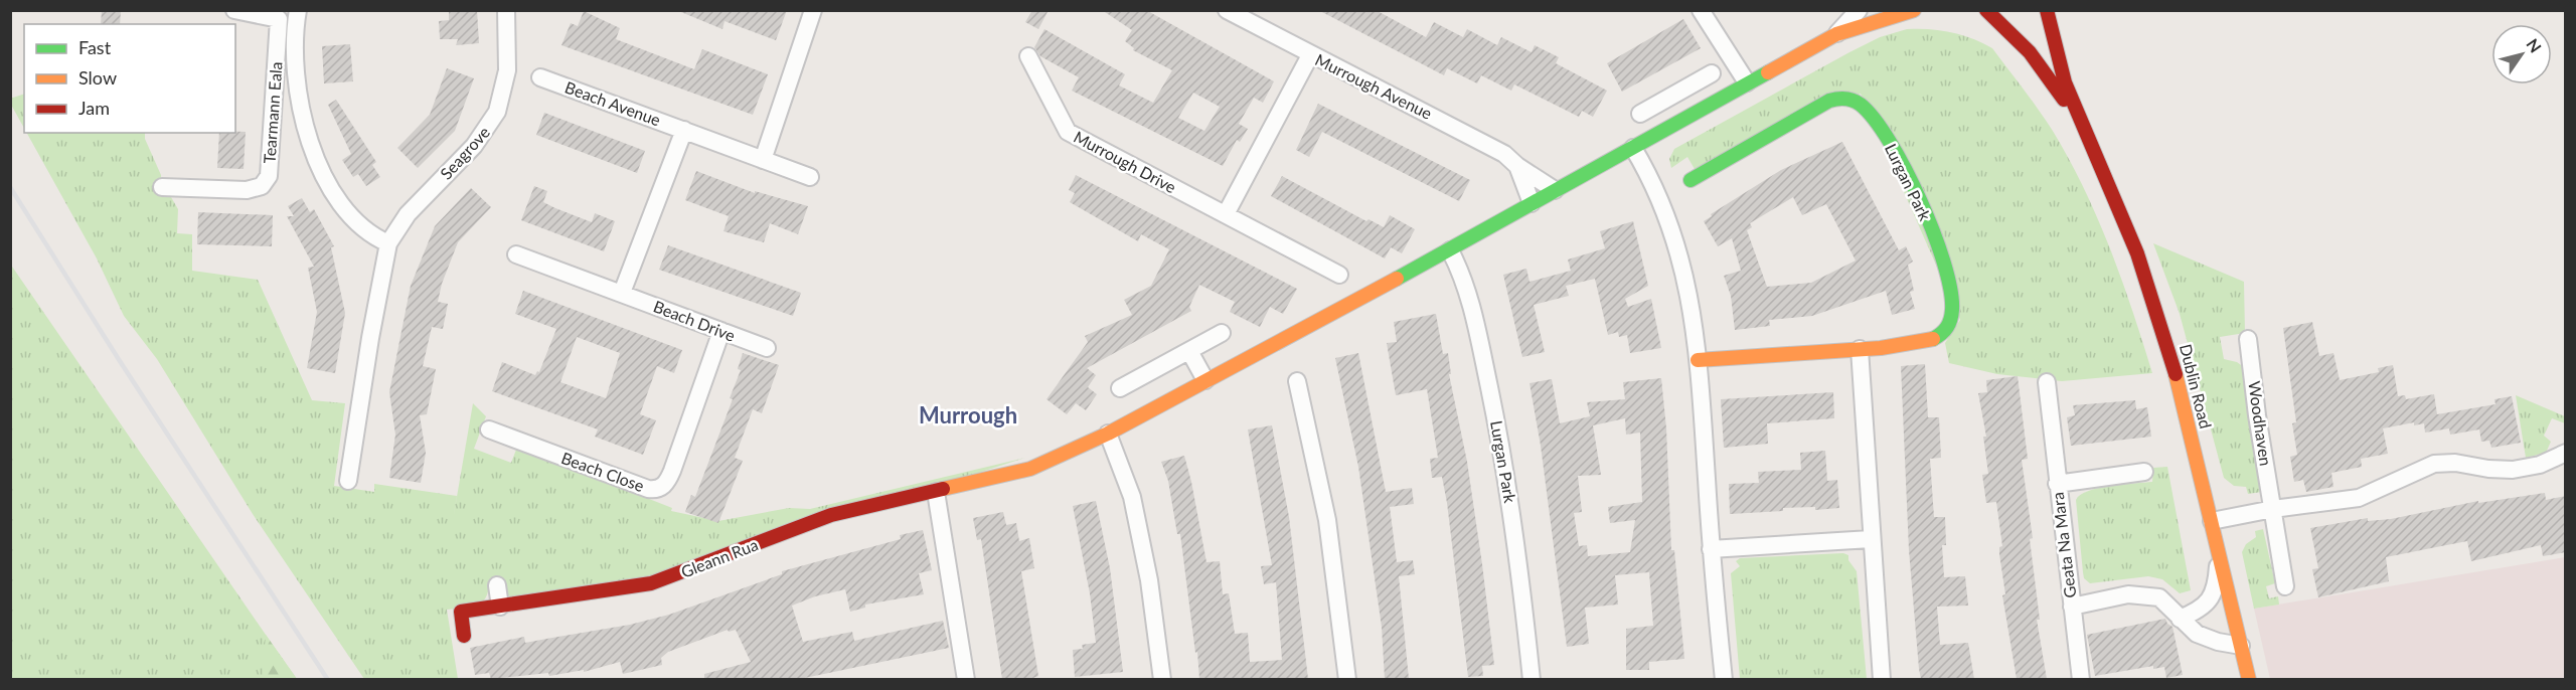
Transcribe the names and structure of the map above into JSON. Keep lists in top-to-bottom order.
{
  "streets": {
    "street": [
      "Murrough Avenue",
      "Beach Avenue",
      "Tearmann Eala",
      "Seagrove",
      "Murrough Drive",
      "Lurgan Park",
      "Beach Drive",
      "Dublin Road",
      "Woodhaven",
      "Beach Close",
      "Geata Na Mara",
      "Gleann Rua"
    ]
  },
  "crossings": [
    ["Beach Drive", "Beach Close"],
    ["Dublin Road", "Geata Na Mara"]
  ],
  "districts": ["Murrough"],
  "legend": ["Fast", "Slow", "Jam"],
  "north": "top right"
}
